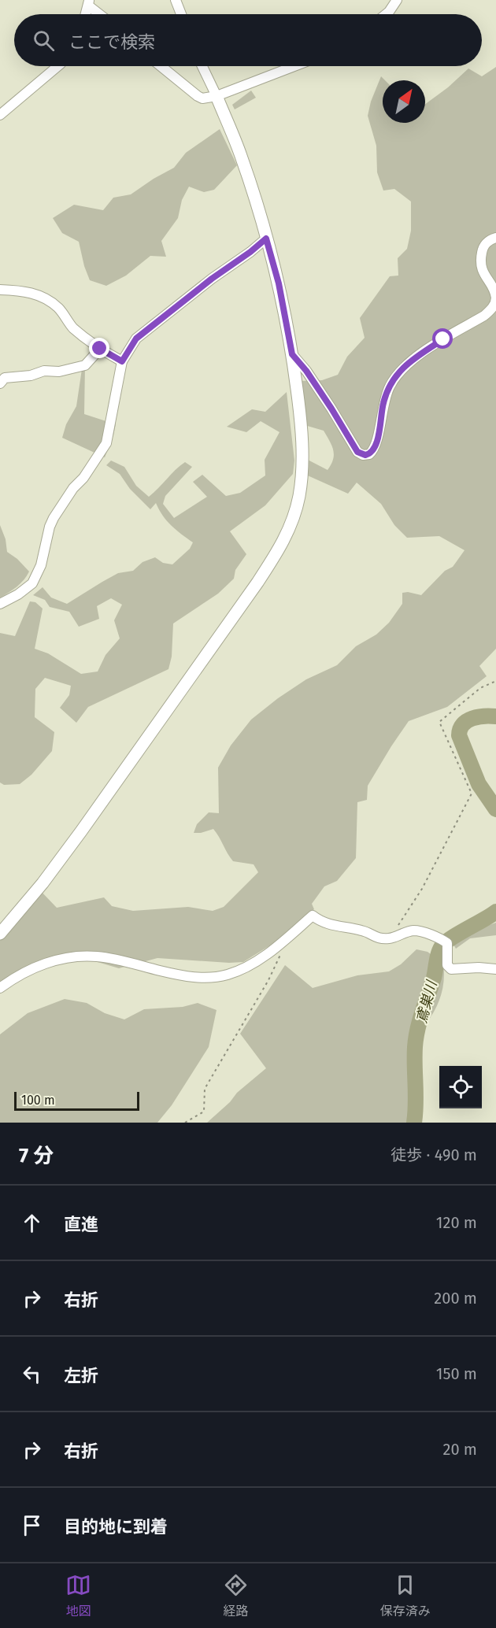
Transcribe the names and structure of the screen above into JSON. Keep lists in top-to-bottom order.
{
  "water": ["鳶巣川"],
  "scale_bar": "100 m",
  "north": "top right",
  "page": {
    "search": "ここで検索",
    "scale": "100 m",
    "heading": ["7 分", "徒歩 · 490 m"],
    "list": [
      ["直進", "120 m"],
      ["右折", "200 m"],
      ["左折", "150 m"],
      ["右折", "20 m"],
      "目的地に到着"
    ],
    "nav": ["地図", "経路", "保存済み"]
  }
}
